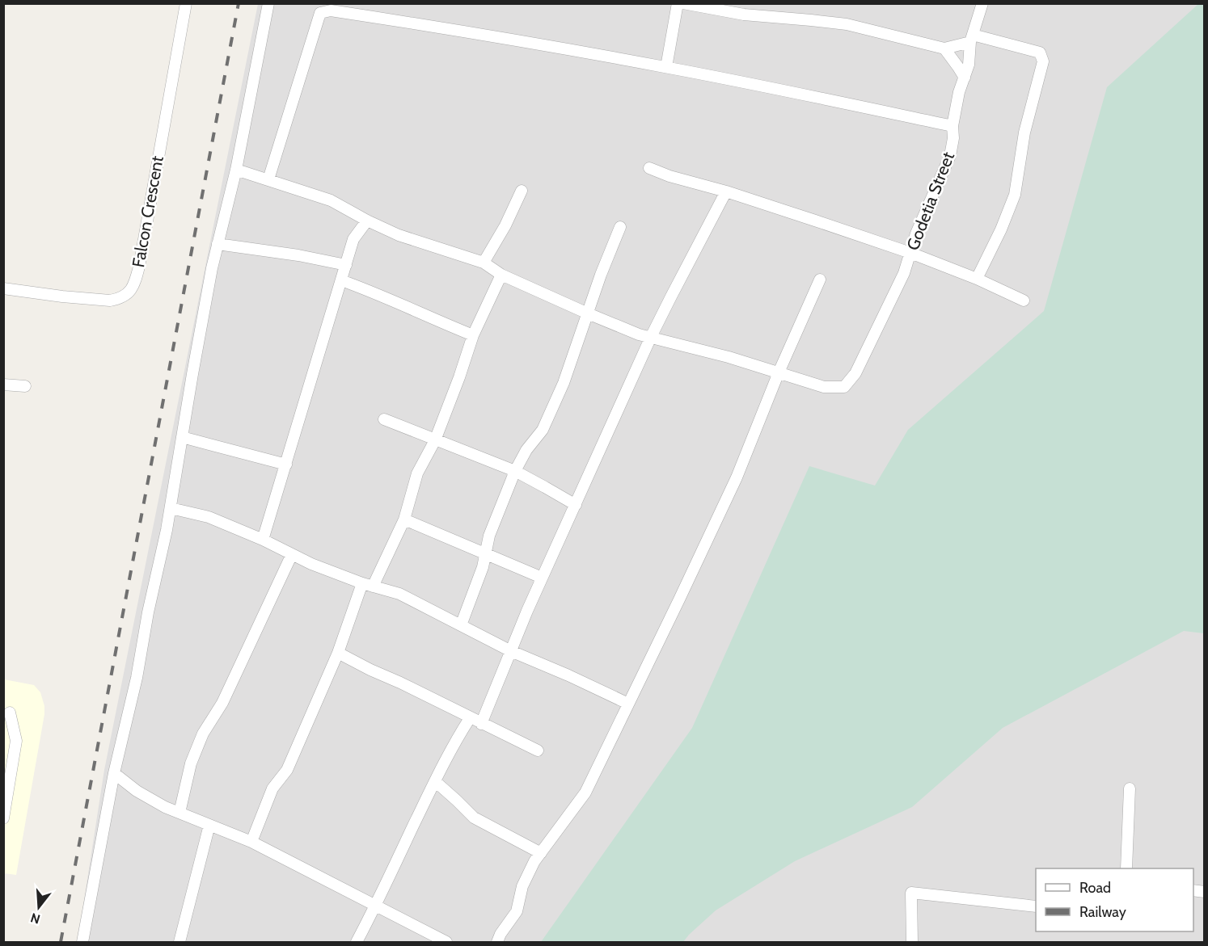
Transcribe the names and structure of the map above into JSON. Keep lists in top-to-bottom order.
{
  "streets": {
    "street": ["Godetia Street", "Falcon Crescent"]
  },
  "legend": ["Road", "Railway"],
  "north": "bottom"
}
